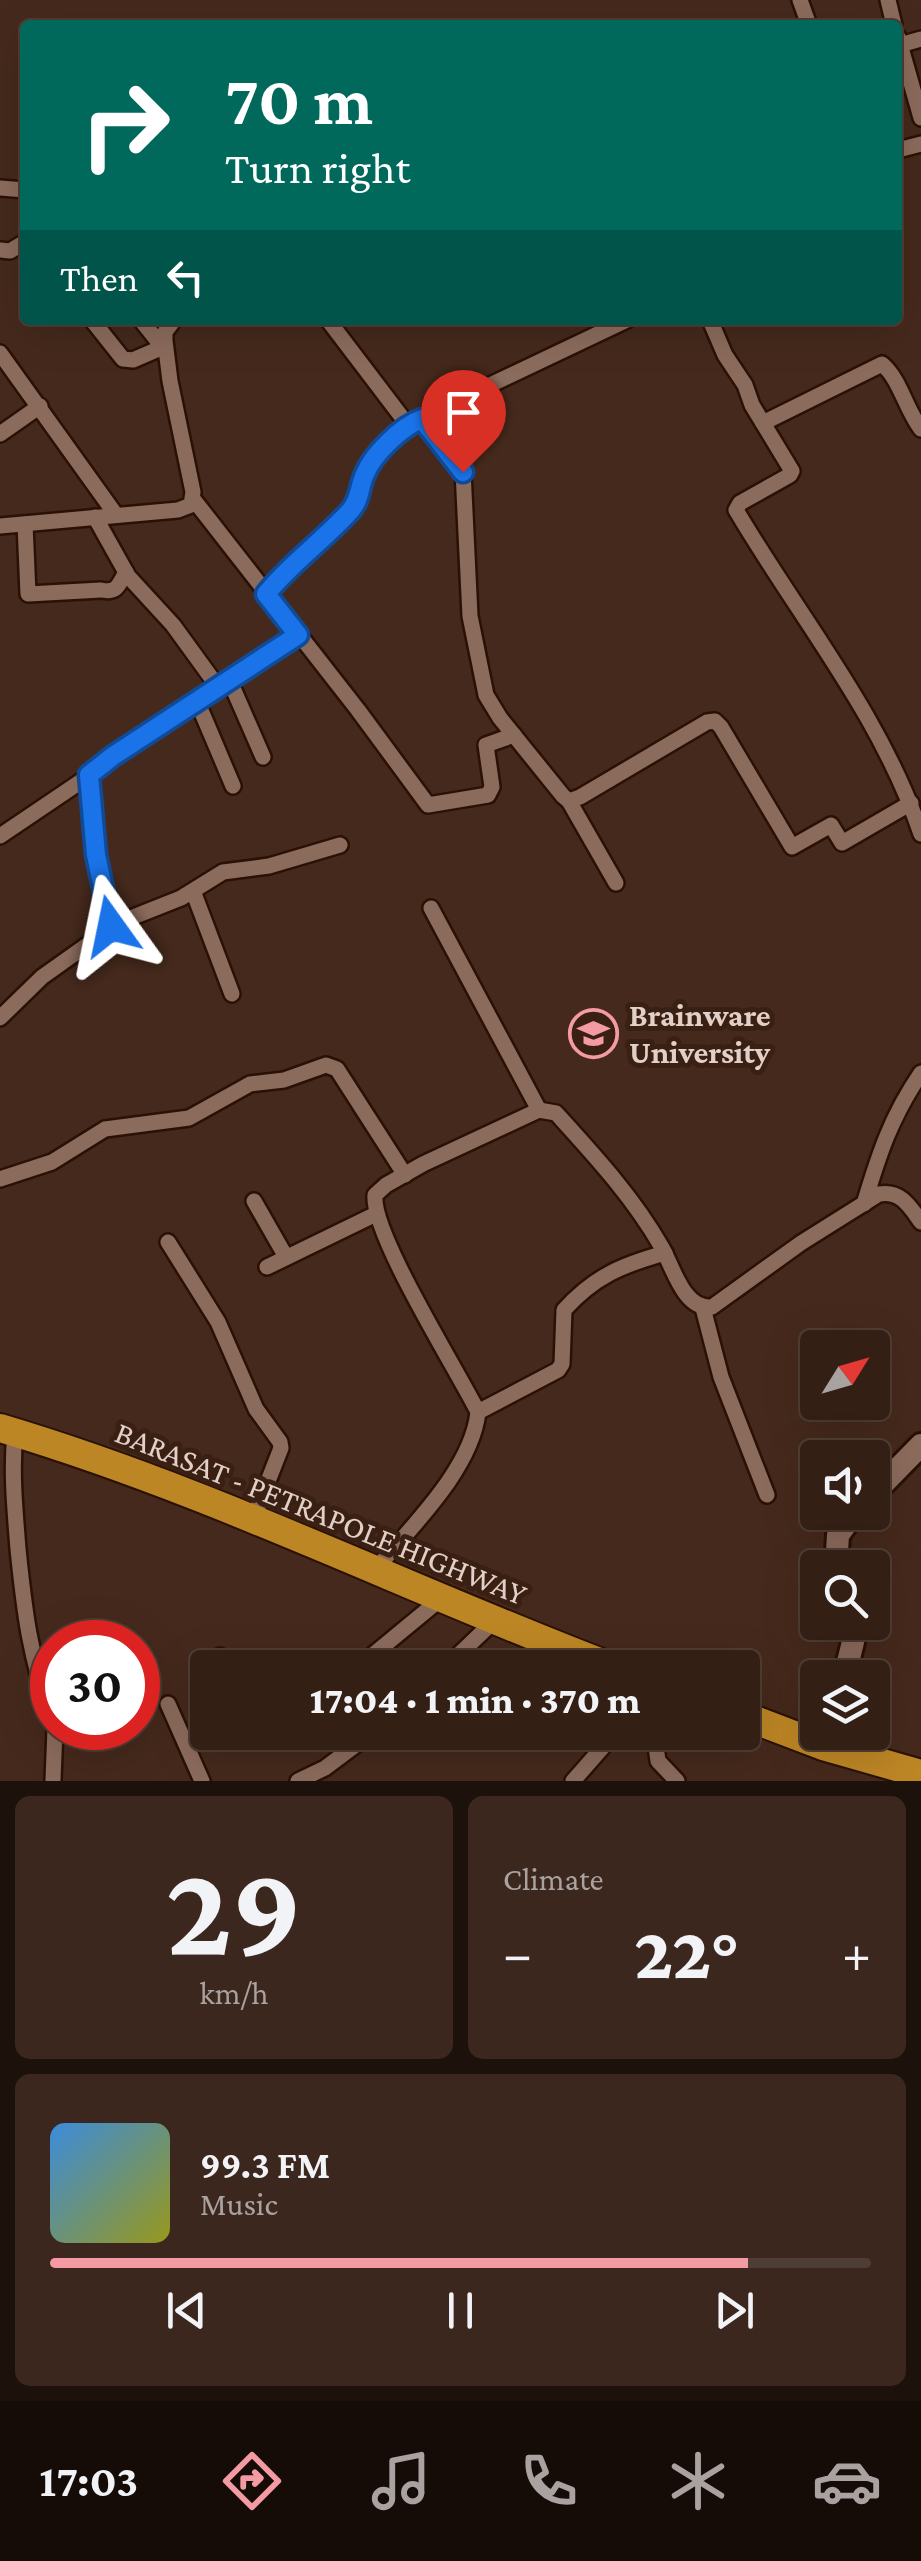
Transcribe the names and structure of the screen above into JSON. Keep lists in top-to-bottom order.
{
  "streets": {
    "highway": ["BARASAT - PETRAPOLE HIGHWAY"]
  },
  "places": {
    "school or university": ["Brainware University"]
  },
  "north": "top right",
  "page": {
    "turn": ["70 m", "Turn right"],
    "then": "Then",
    "limit": "30",
    "trip": "17:04 · 1 min · 370 m",
    "tile": [
      ["29", "km/h"],
      "Climate"
    ],
    "heat": ["−", "22°", "+"],
    "song": ["99.3 FM", "Music"],
    "tabs": "17:03"
  }
}
